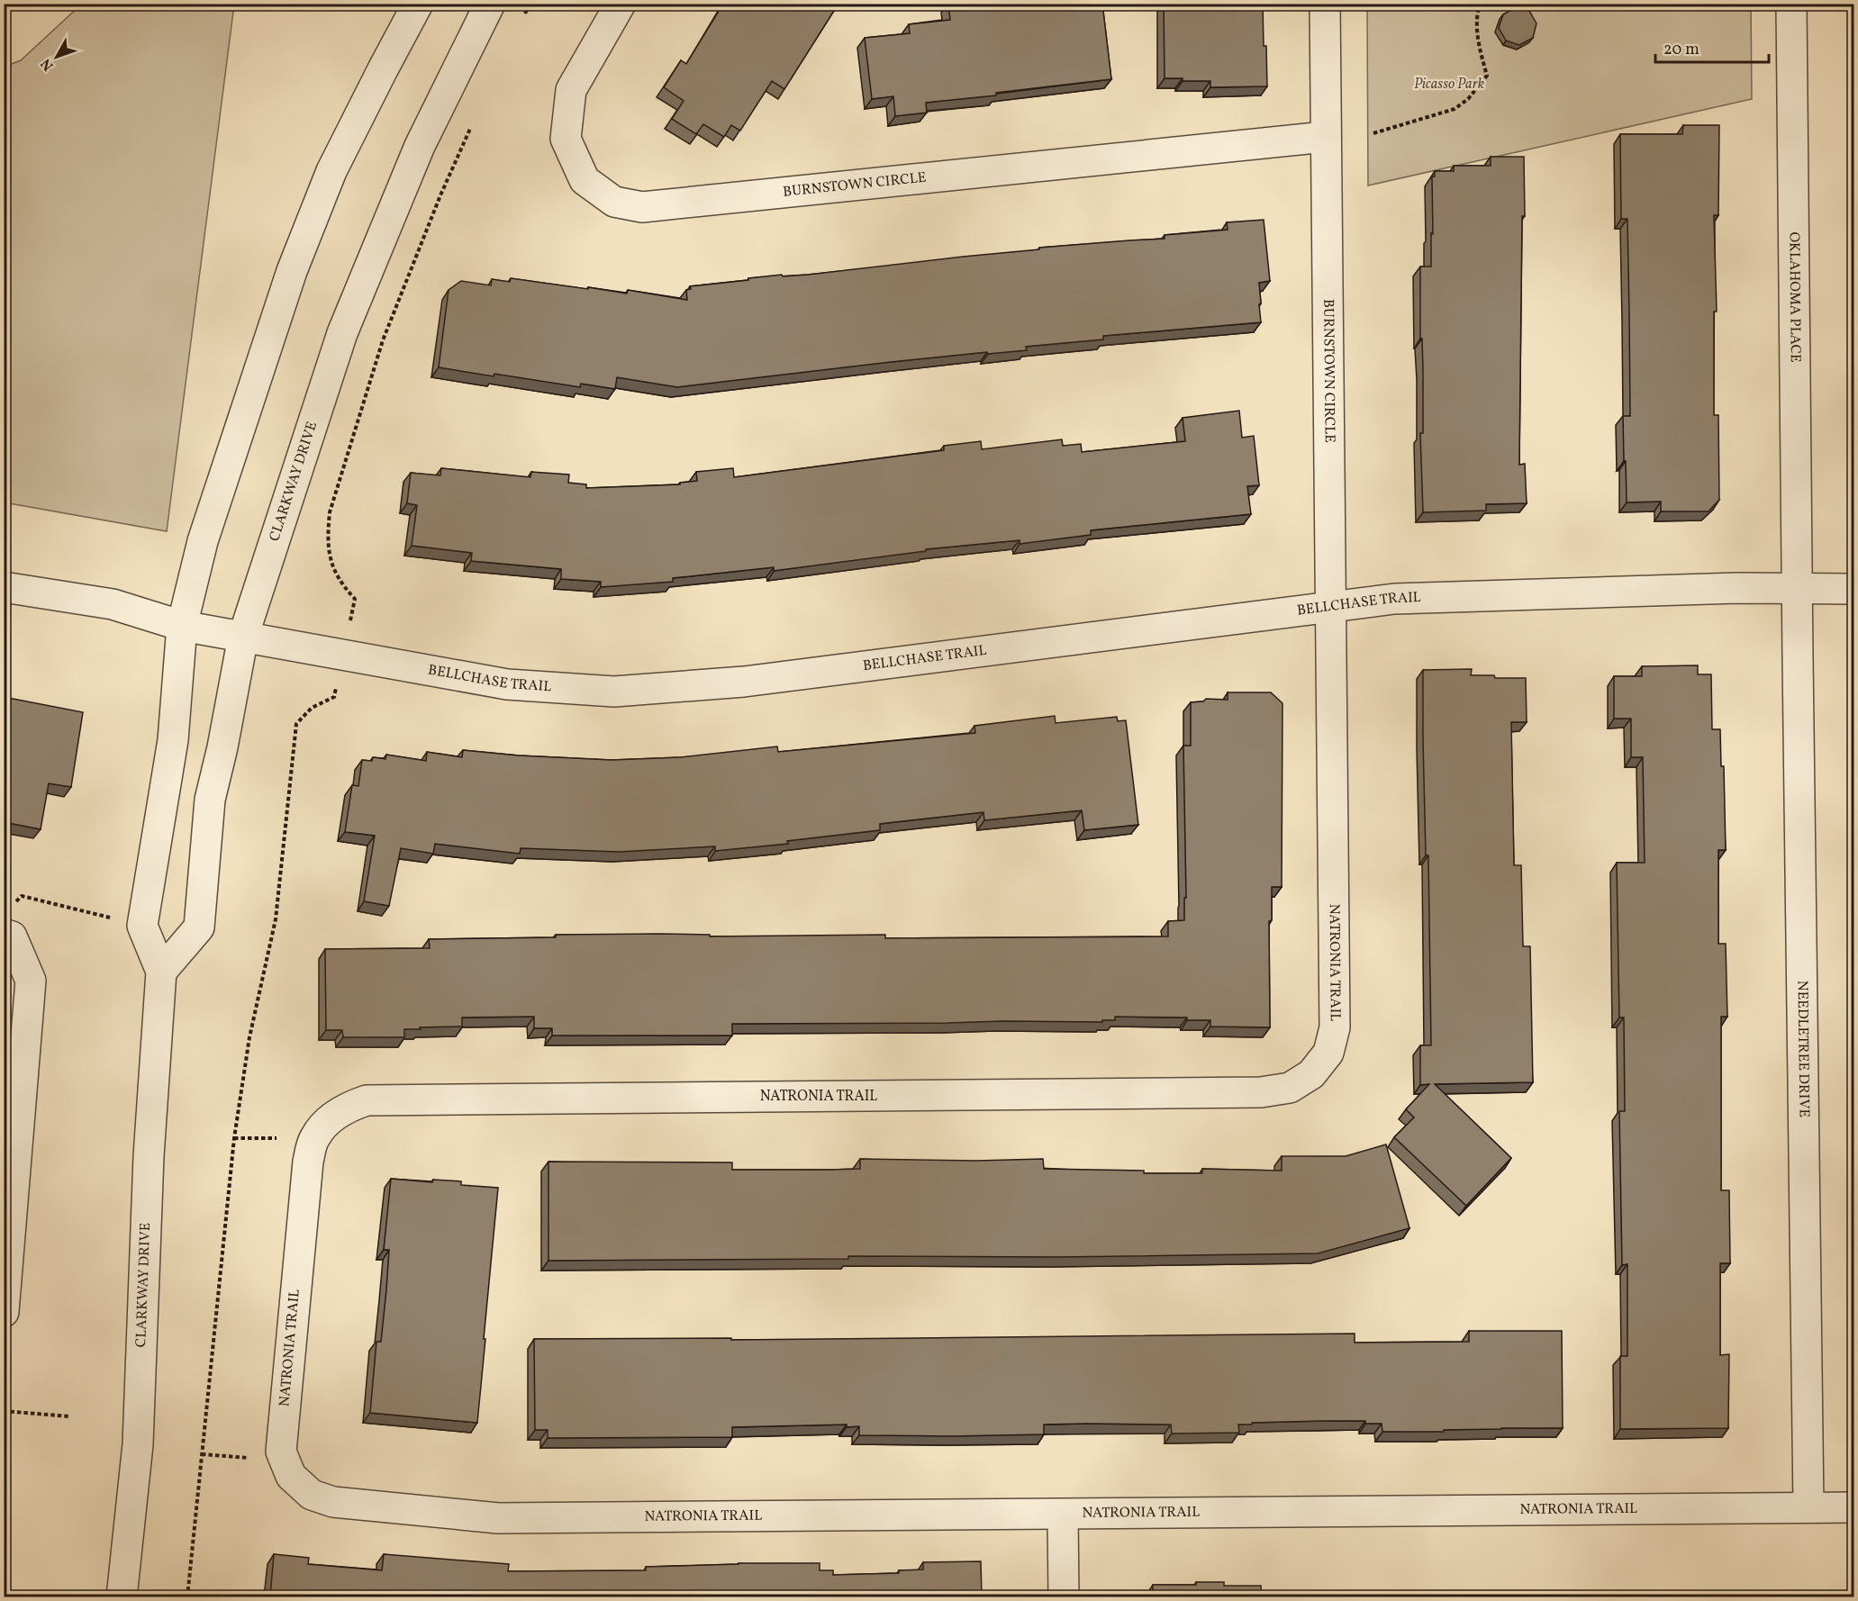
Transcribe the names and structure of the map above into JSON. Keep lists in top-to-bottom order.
{
  "streets": {
    "street": [
      "BURNSTOWN CIRCLE",
      "OKLAHOMA PLACE",
      "CLARKWAY DRIVE",
      "BELLCHASE TRAIL",
      "NATRONIA TRAIL",
      "NEEDLETREE DRIVE"
    ]
  },
  "crossings": [
    ["BURNSTOWN CIRCLE", "BELLCHASE TRAIL"],
    ["BURNSTOWN CIRCLE", "NATRONIA TRAIL"],
    ["OKLAHOMA PLACE", "BELLCHASE TRAIL"],
    ["OKLAHOMA PLACE", "NEEDLETREE DRIVE"],
    ["CLARKWAY DRIVE", "BELLCHASE TRAIL"],
    ["BELLCHASE TRAIL", "NATRONIA TRAIL"],
    ["BELLCHASE TRAIL", "NEEDLETREE DRIVE"],
    ["NATRONIA TRAIL", "NEEDLETREE DRIVE"]
  ],
  "parks": ["Picasso Park"],
  "scale_bar": "20 m",
  "north": "bottom left"
}
